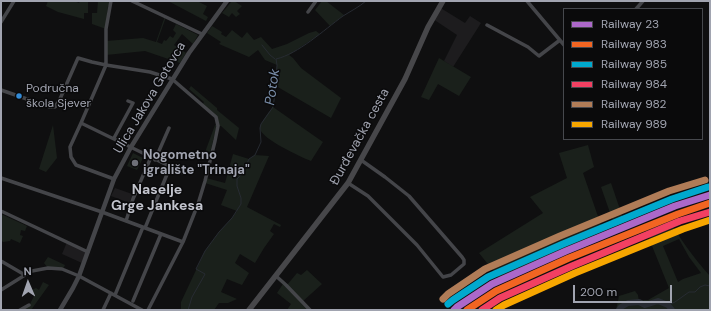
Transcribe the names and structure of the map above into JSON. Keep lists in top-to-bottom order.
{
  "streets": {
    "main road": ["Đurđevačka cesta"],
    "street": ["Ulica Jakova Gotovca"]
  },
  "districts": ["Naselje Grge Jankesa"],
  "water": ["Potok"],
  "places": ["Područna škola Sjever", "Nogometno igralište \"Trinaja\""],
  "lines": [
    "rail line 982",
    "rail line 985",
    "rail line 23",
    "rail line 983",
    "rail line 984",
    "rail line 989"
  ],
  "legend": [
    "Railway 23",
    "Railway 983",
    "Railway 985",
    "Railway 984",
    "Railway 982",
    "Railway 989"
  ],
  "scale_bar": "200 m",
  "north": "top"
}
